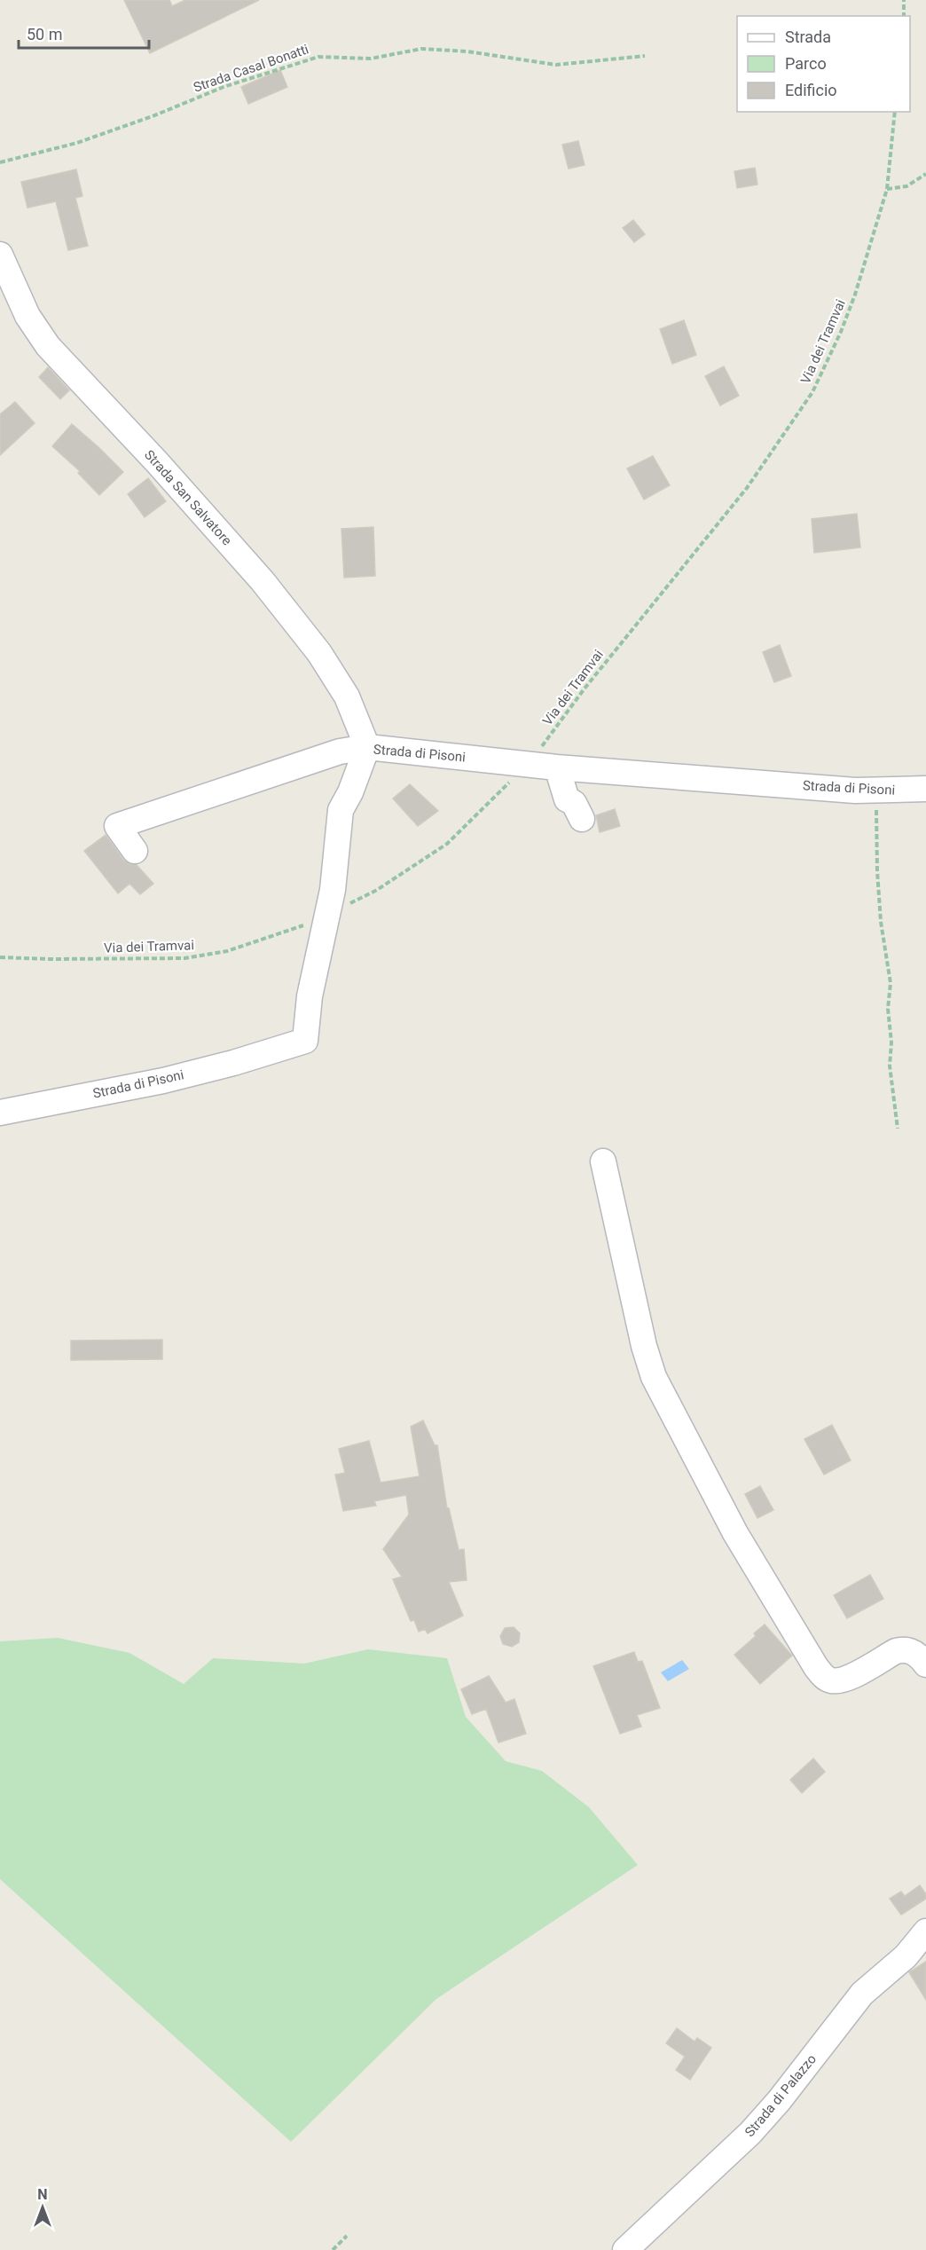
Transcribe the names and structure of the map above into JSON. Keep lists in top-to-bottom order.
{
  "streets": {
    "street": ["Strada San Salvatore", "Strada di Pisoni", "Strada di Palazzo"],
    "path": ["Strada Casal Bonatti", "Via dei Tramvai"]
  },
  "crossings": [
    ["Via dei Tramvai", "Strada di Pisoni"],
    ["Strada San Salvatore", "Strada di Pisoni"]
  ],
  "legend": ["Strada", "Parco", "Edificio"],
  "scale_bar": "50 m",
  "north": "top"
}
